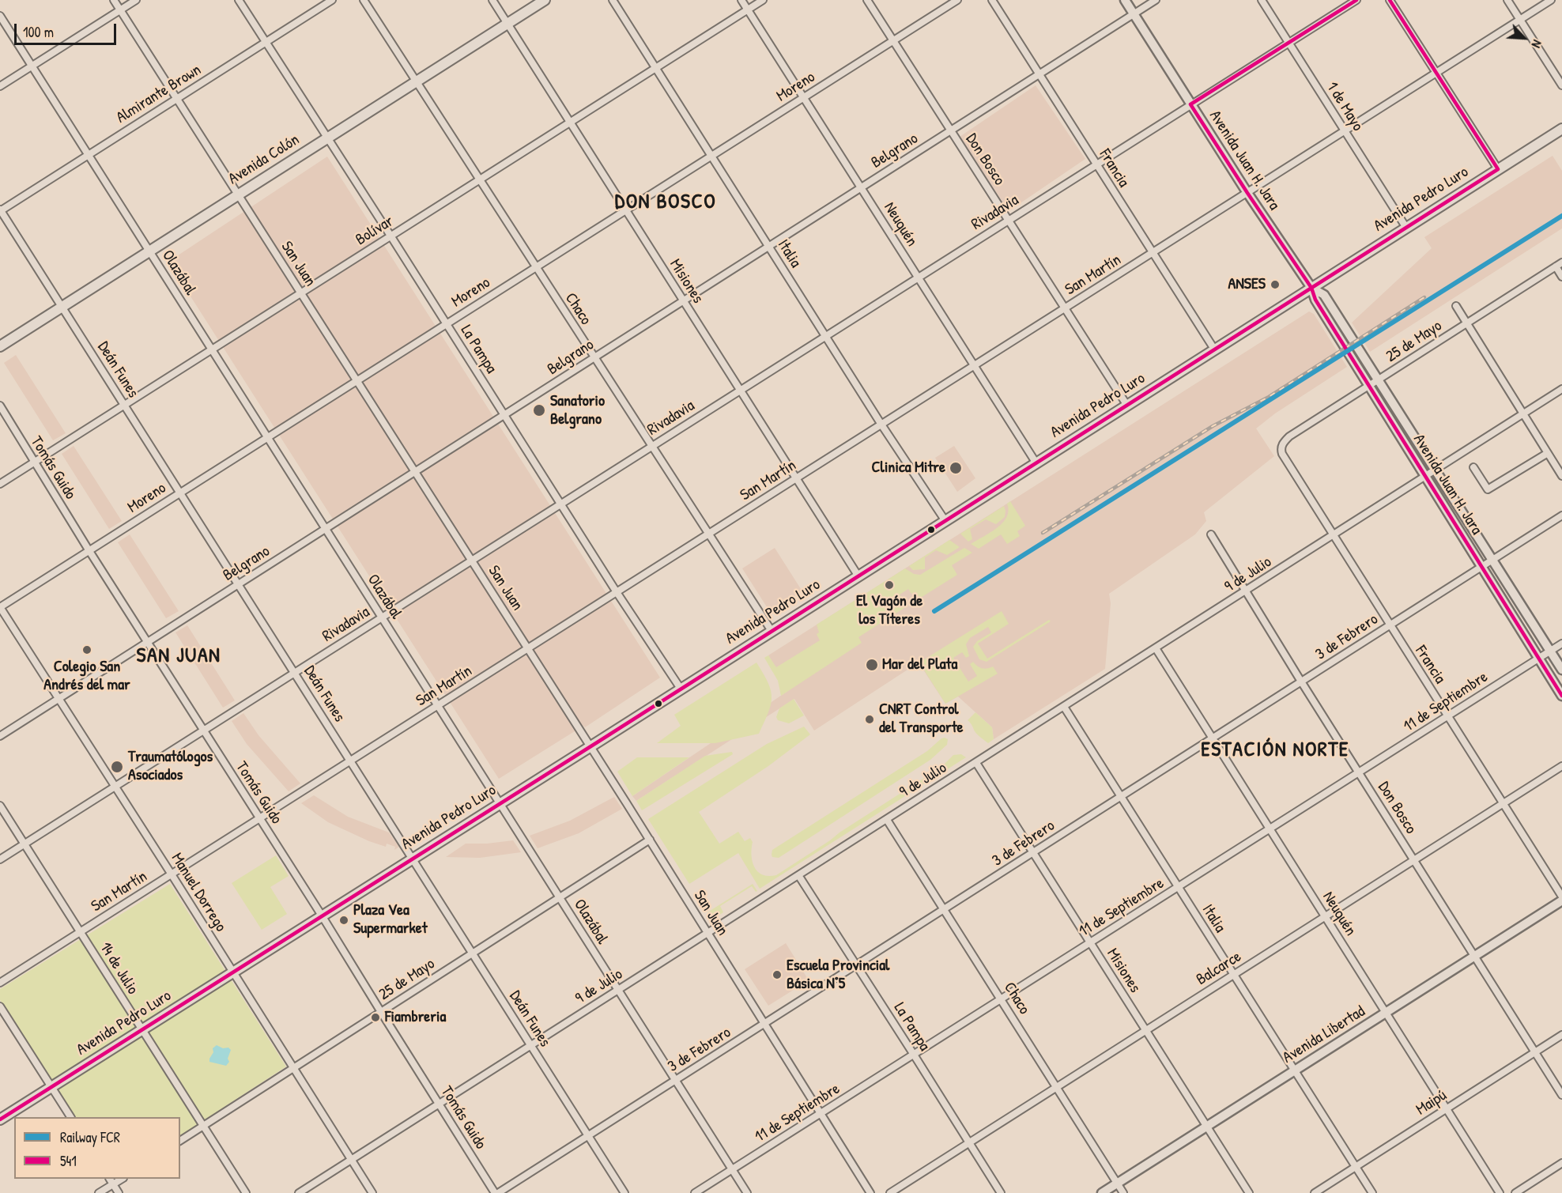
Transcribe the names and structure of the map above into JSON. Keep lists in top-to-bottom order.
{
  "streets": {
    "main road": [
      "Avenida Colón",
      "Avenida Juan H. Jara",
      "Avenida Pedro Luro",
      "Avenida Libertad"
    ],
    "street": [
      "Moreno",
      "Almirante Brown",
      "1 de Mayo",
      "Belgrano",
      "Don Bosco",
      "Francia",
      "Rivadavia",
      "Neuquén",
      "Bolívar",
      "Italia",
      "San Juan",
      "Olazábal",
      "San Martín",
      "Misiones",
      "Chaco",
      "25 de Mayo",
      "La Pampa",
      "Deán Funes",
      "Tomás Guido",
      "9 de Julio",
      "3 de Febrero",
      "11 de Septiembre",
      "Manuel Dorrego",
      "14 de Julio",
      "Balcarce",
      "Maipú"
    ]
  },
  "crossings": [
    ["Moreno", "Don Bosco"],
    ["Moreno", "Neuquén"],
    ["Moreno", "Italia"],
    ["Moreno", "San Juan"],
    ["Moreno", "Olazábal"],
    ["Moreno", "Misiones"],
    ["Moreno", "Chaco"],
    ["Moreno", "La Pampa"],
    ["Moreno", "Deán Funes"],
    ["Moreno", "Tomás Guido"],
    ["Moreno", "Manuel Dorrego"],
    ["Almirante Brown", "San Juan"],
    ["Almirante Brown", "Olazábal"],
    ["Almirante Brown", "La Pampa"],
    ["Almirante Brown", "Deán Funes"],
    ["1 de Mayo", "Avenida Pedro Luro"],
    ["1 de Mayo", "Rivadavia"],
    ["1 de Mayo", "San Martín"],
    ["Belgrano", "Don Bosco"],
    ["Belgrano", "Avenida Juan H. Jara"],
    ["Belgrano", "Francia"],
    ["Belgrano", "Neuquén"],
    ["Belgrano", "Italia"],
    ["Belgrano", "San Juan"],
    ["Belgrano", "Olazábal"],
    ["Belgrano", "Misiones"],
    ["Belgrano", "Chaco"],
    ["Belgrano", "La Pampa"],
    ["Belgrano", "Deán Funes"],
    ["Belgrano", "Tomás Guido"],
    ["Belgrano", "Manuel Dorrego"],
    ["Avenida Colón", "San Juan"],
    ["Avenida Colón", "Olazábal"],
    ["Avenida Colón", "Misiones"],
    ["Avenida Colón", "Chaco"],
    ["Avenida Colón", "La Pampa"],
    ["Avenida Colón", "Deán Funes"],
    ["Don Bosco", "Avenida Pedro Luro"],
    ["Don Bosco", "Rivadavia"],
    ["Don Bosco", "San Martín"],
    ["Don Bosco", "9 de Julio"],
    ["Don Bosco", "3 de Febrero"],
    ["Don Bosco", "11 de Septiembre"],
    ["Don Bosco", "Balcarce"],
    ["Don Bosco", "Avenida Libertad"],
    ["Don Bosco", "Maipú"],
    ["Avenida Juan H. Jara", "Avenida Pedro Luro"],
    ["Avenida Juan H. Jara", "Rivadavia"],
    ["Avenida Juan H. Jara", "San Martín"],
    ["Avenida Juan H. Jara", "25 de Mayo"],
    ["Avenida Juan H. Jara", "9 de Julio"],
    ["Avenida Juan H. Jara", "3 de Febrero"],
    ["Avenida Juan H. Jara", "11 de Septiembre"],
    ["Francia", "Avenida Pedro Luro"],
    ["Francia", "Rivadavia"],
    ["Francia", "San Martín"],
    ["Francia", "25 de Mayo"],
    ["Francia", "9 de Julio"],
    ["Francia", "3 de Febrero"],
    ["Francia", "11 de Septiembre"],
    ["Francia", "Balcarce"],
    ["Avenida Pedro Luro", "Neuquén"],
    ["Avenida Pedro Luro", "Italia"],
    ["Avenida Pedro Luro", "San Juan"],
    ["Avenida Pedro Luro", "Olazábal"],
    ["Avenida Pedro Luro", "Misiones"],
    ["Avenida Pedro Luro", "Chaco"],
    ["Avenida Pedro Luro", "La Pampa"],
    ["Avenida Pedro Luro", "Deán Funes"],
    ["Avenida Pedro Luro", "Tomás Guido"],
    ["Avenida Pedro Luro", "Manuel Dorrego"],
    ["Avenida Pedro Luro", "14 de Julio"],
    ["Rivadavia", "Neuquén"],
    ["Rivadavia", "Italia"],
    ["Rivadavia", "San Juan"],
    ["Rivadavia", "Olazábal"],
    ["Rivadavia", "Misiones"],
    ["Rivadavia", "Chaco"],
    ["Rivadavia", "La Pampa"],
    ["Rivadavia", "Deán Funes"],
    ["Rivadavia", "Tomás Guido"],
    ["Rivadavia", "Manuel Dorrego"],
    ["Rivadavia", "14 de Julio"],
    ["Neuquén", "Bolívar"],
    ["Neuquén", "San Martín"],
    ["Neuquén", "9 de Julio"],
    ["Neuquén", "3 de Febrero"],
    ["Neuquén", "11 de Septiembre"],
    ["Neuquén", "Balcarce"],
    ["Neuquén", "Avenida Libertad"],
    ["Neuquén", "Maipú"],
    ["Bolívar", "Italia"],
    ["Bolívar", "San Juan"],
    ["Bolívar", "Olazábal"],
    ["Bolívar", "Misiones"],
    ["Bolívar", "Chaco"],
    ["Bolívar", "La Pampa"],
    ["Bolívar", "Deán Funes"],
    ["Bolívar", "Tomás Guido"],
    ["Italia", "San Martín"],
    ["Italia", "9 de Julio"],
    ["Italia", "3 de Febrero"],
    ["Italia", "11 de Septiembre"],
    ["Italia", "Balcarce"],
    ["Italia", "Avenida Libertad"],
    ["Italia", "Maipú"],
    ["San Juan", "San Martín"],
    ["San Juan", "25 de Mayo"],
    ["San Juan", "9 de Julio"],
    ["San Juan", "3 de Febrero"],
    ["San Juan", "11 de Septiembre"],
    ["Olazábal", "San Martín"],
    ["Olazábal", "25 de Mayo"],
    ["Olazábal", "9 de Julio"],
    ["Olazábal", "3 de Febrero"],
    ["Olazábal", "11 de Septiembre"],
    ["San Martín", "Misiones"],
    ["San Martín", "Chaco"],
    ["San Martín", "La Pampa"],
    ["San Martín", "Deán Funes"],
    ["San Martín", "Tomás Guido"],
    ["San Martín", "Manuel Dorrego"],
    ["San Martín", "14 de Julio"],
    ["Misiones", "9 de Julio"],
    ["Misiones", "3 de Febrero"],
    ["Misiones", "11 de Septiembre"],
    ["Misiones", "Balcarce"],
    ["Misiones", "Avenida Libertad"],
    ["Chaco", "9 de Julio"],
    ["Chaco", "3 de Febrero"],
    ["Chaco", "11 de Septiembre"],
    ["Chaco", "Balcarce"],
    ["Chaco", "Avenida Libertad"],
    ["25 de Mayo", "Deán Funes"],
    ["25 de Mayo", "Tomás Guido"],
    ["25 de Mayo", "Manuel Dorrego"],
    ["25 de Mayo", "14 de Julio"],
    ["La Pampa", "9 de Julio"],
    ["La Pampa", "3 de Febrero"],
    ["La Pampa", "11 de Septiembre"],
    ["La Pampa", "Balcarce"],
    ["Deán Funes", "9 de Julio"],
    ["Deán Funes", "3 de Febrero"],
    ["Tomás Guido", "9 de Julio"],
    ["Tomás Guido", "3 de Febrero"],
    ["9 de Julio", "Manuel Dorrego"]
  ],
  "districts": ["DON BOSCO", "SAN JUAN", "ESTACIÓN NORTE"],
  "places": [
    "ANSES",
    "Sanatorio Belgrano",
    "Clinica Mitre",
    "El Vagón de los Títeres",
    "Colegio San Andrés del mar",
    "Mar del Plata",
    "CNRT Control del Transporte",
    "Traumatólogos Asociados",
    "Plaza Vea Supermarket",
    "Escuela Provincial Básica N°5",
    "Fiambreria"
  ],
  "lines": ["transit line 541", "rail line FCR"],
  "legend": ["Railway FCR", "541"],
  "scale_bar": "100 m",
  "north": "bottom right"
}
